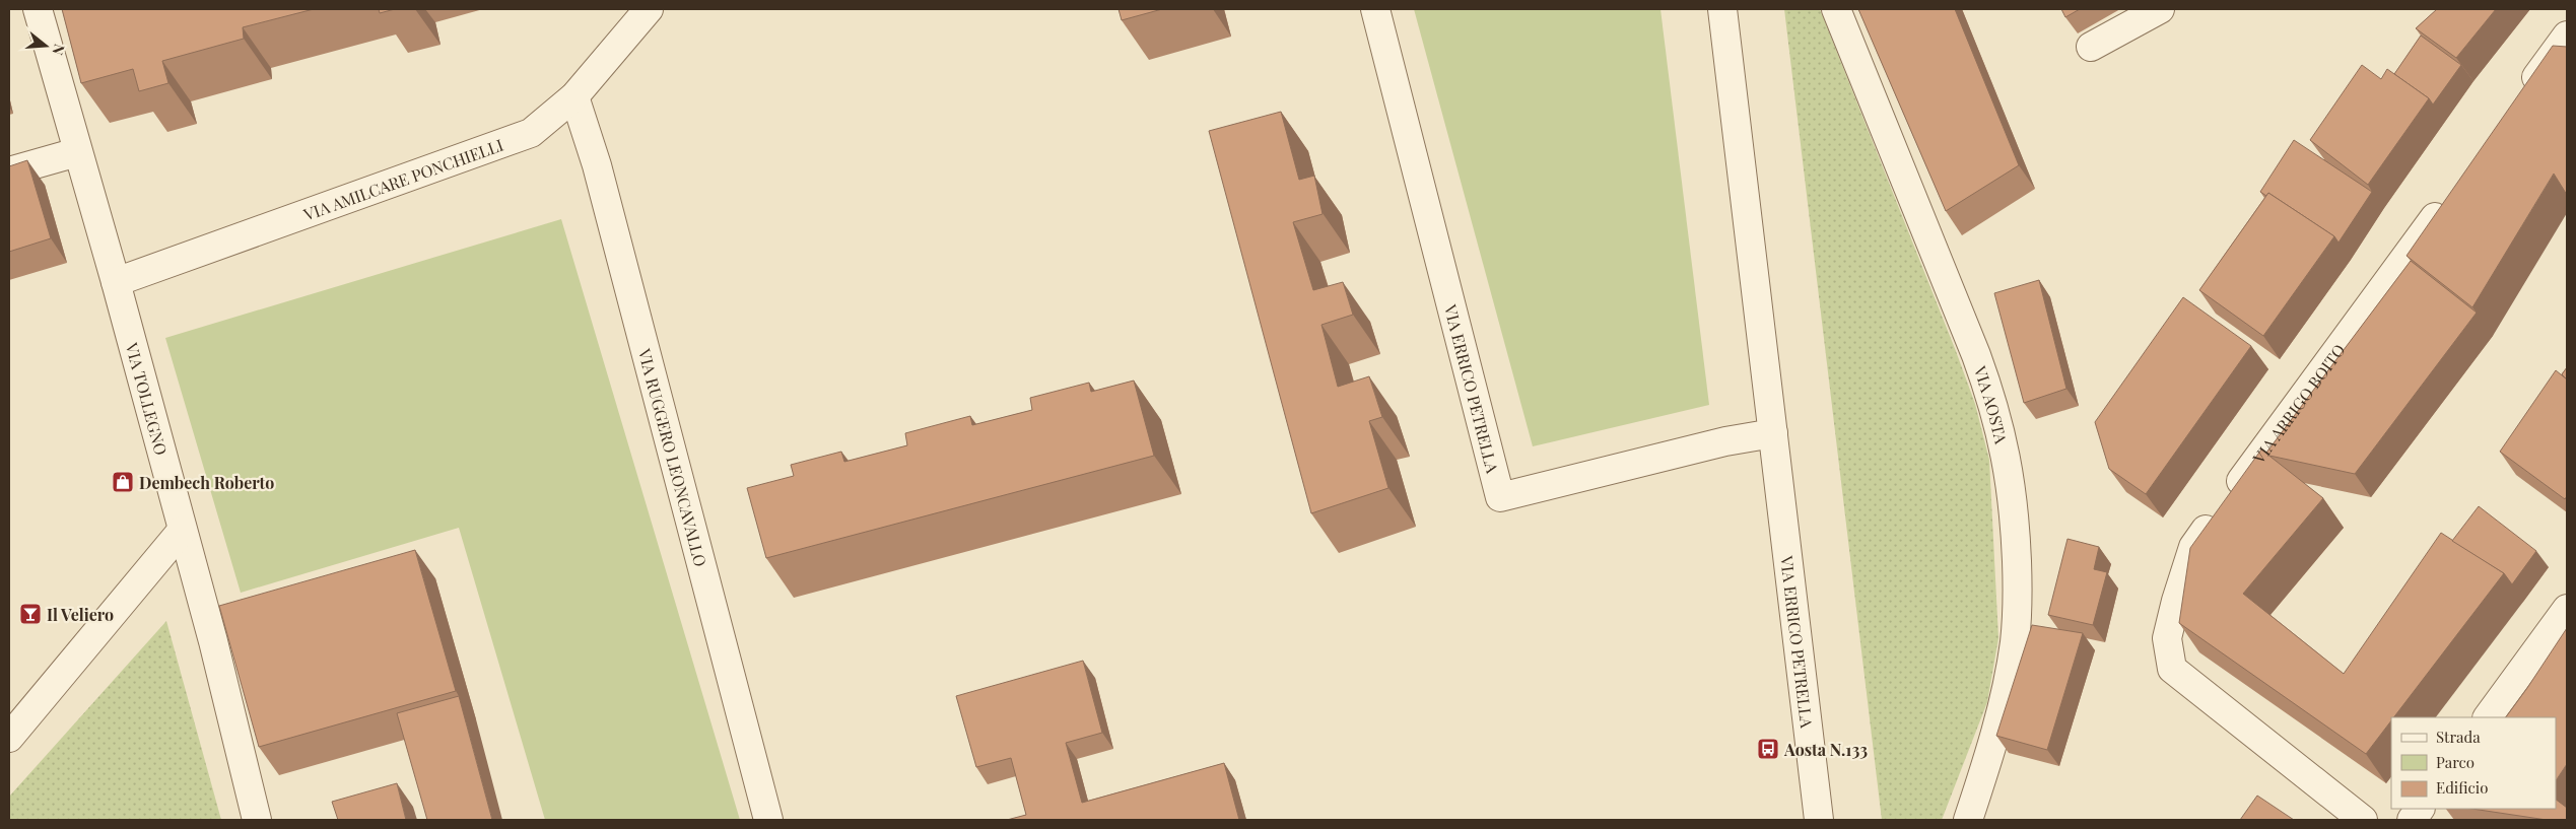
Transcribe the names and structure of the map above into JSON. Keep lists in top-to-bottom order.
{
  "streets": {
    "street": [
      "VIA AMILCARE PONCHIELLI",
      "VIA ERRICO PETRELLA",
      "VIA TOLLEGNO",
      "VIA ARRIGO BOITO",
      "VIA AOSTA",
      "VIA RUGGERO LEONCAVALLO"
    ]
  },
  "crossings": [
    ["VIA AMILCARE PONCHIELLI", "VIA TOLLEGNO"],
    ["VIA AMILCARE PONCHIELLI", "VIA RUGGERO LEONCAVALLO"]
  ],
  "places": {
    "shop": ["Dembech Roberto"],
    "bar": ["Il Veliero"],
    "bus stop": ["Aosta N.133"]
  },
  "legend": ["Strada", "Parco", "Edificio"],
  "north": "right"
}
